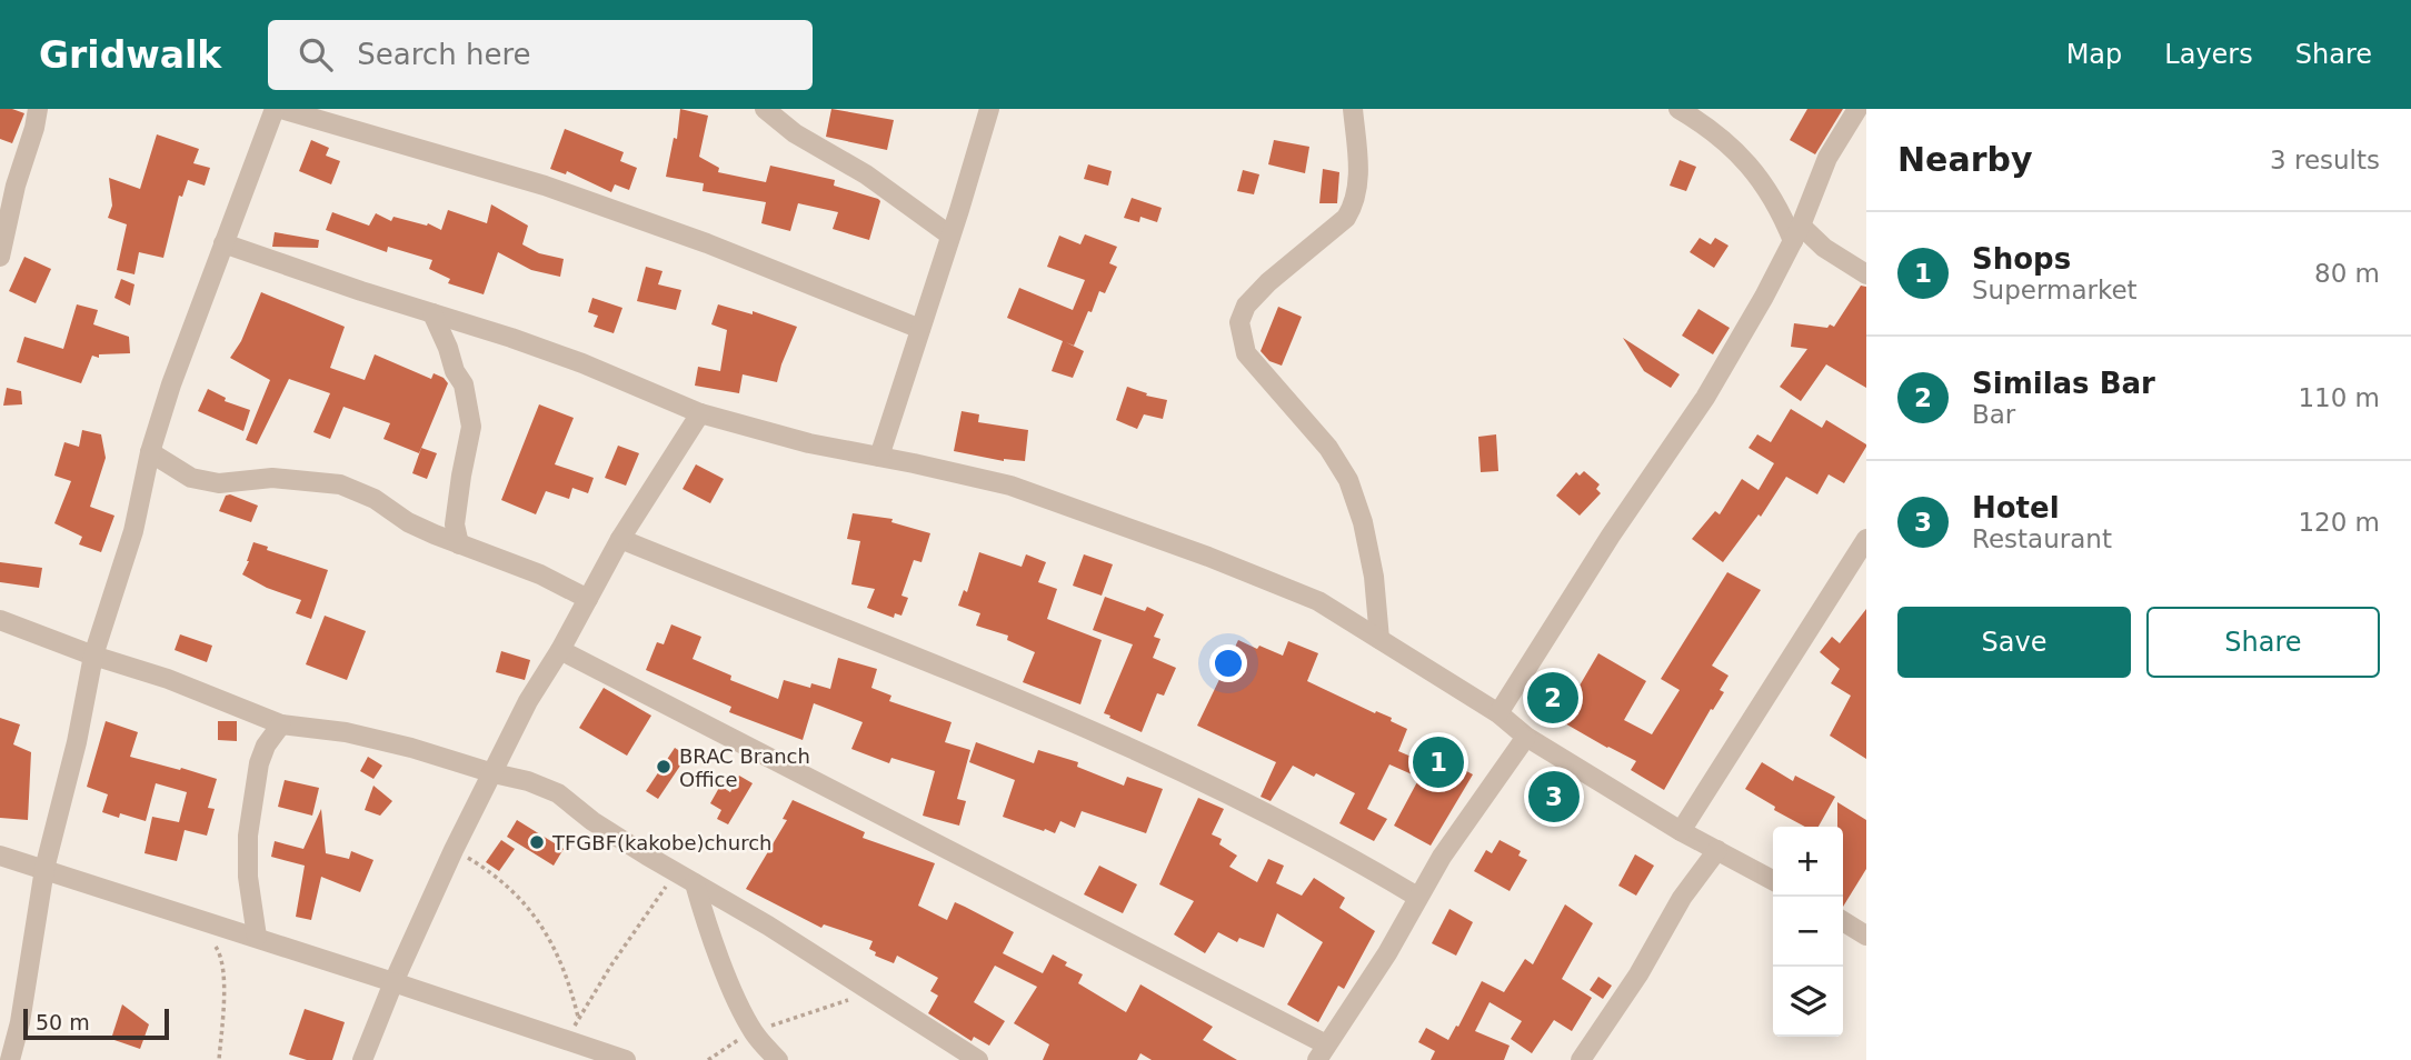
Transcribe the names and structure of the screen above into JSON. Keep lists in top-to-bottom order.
{
  "places": ["BRAC Branch Office", "TFGBF(kakobe)church"],
  "scale_bar": "50 m",
  "page": {
    "header": "Gridwalk",
    "search": "Search here",
    "nav": ["Map", "Layers", "Share"],
    "heading": ["Nearby", "3 results"],
    "list": [
      {
        "mark": "1",
        "name": "Shops",
        "note": "Supermarket",
        "value": "80 m"
      },
      {
        "mark": "2",
        "name": "Similas Bar",
        "note": "Bar",
        "value": "110 m"
      },
      {
        "mark": "3",
        "name": "Hotel",
        "note": "Restaurant",
        "value": "120 m"
      }
    ],
    "buttons": ["Save", "Share"],
    "pins": ["2", "1", "3"],
    "map_buttons": ["+", "−"],
    "scale": "50 m"
  }
}
